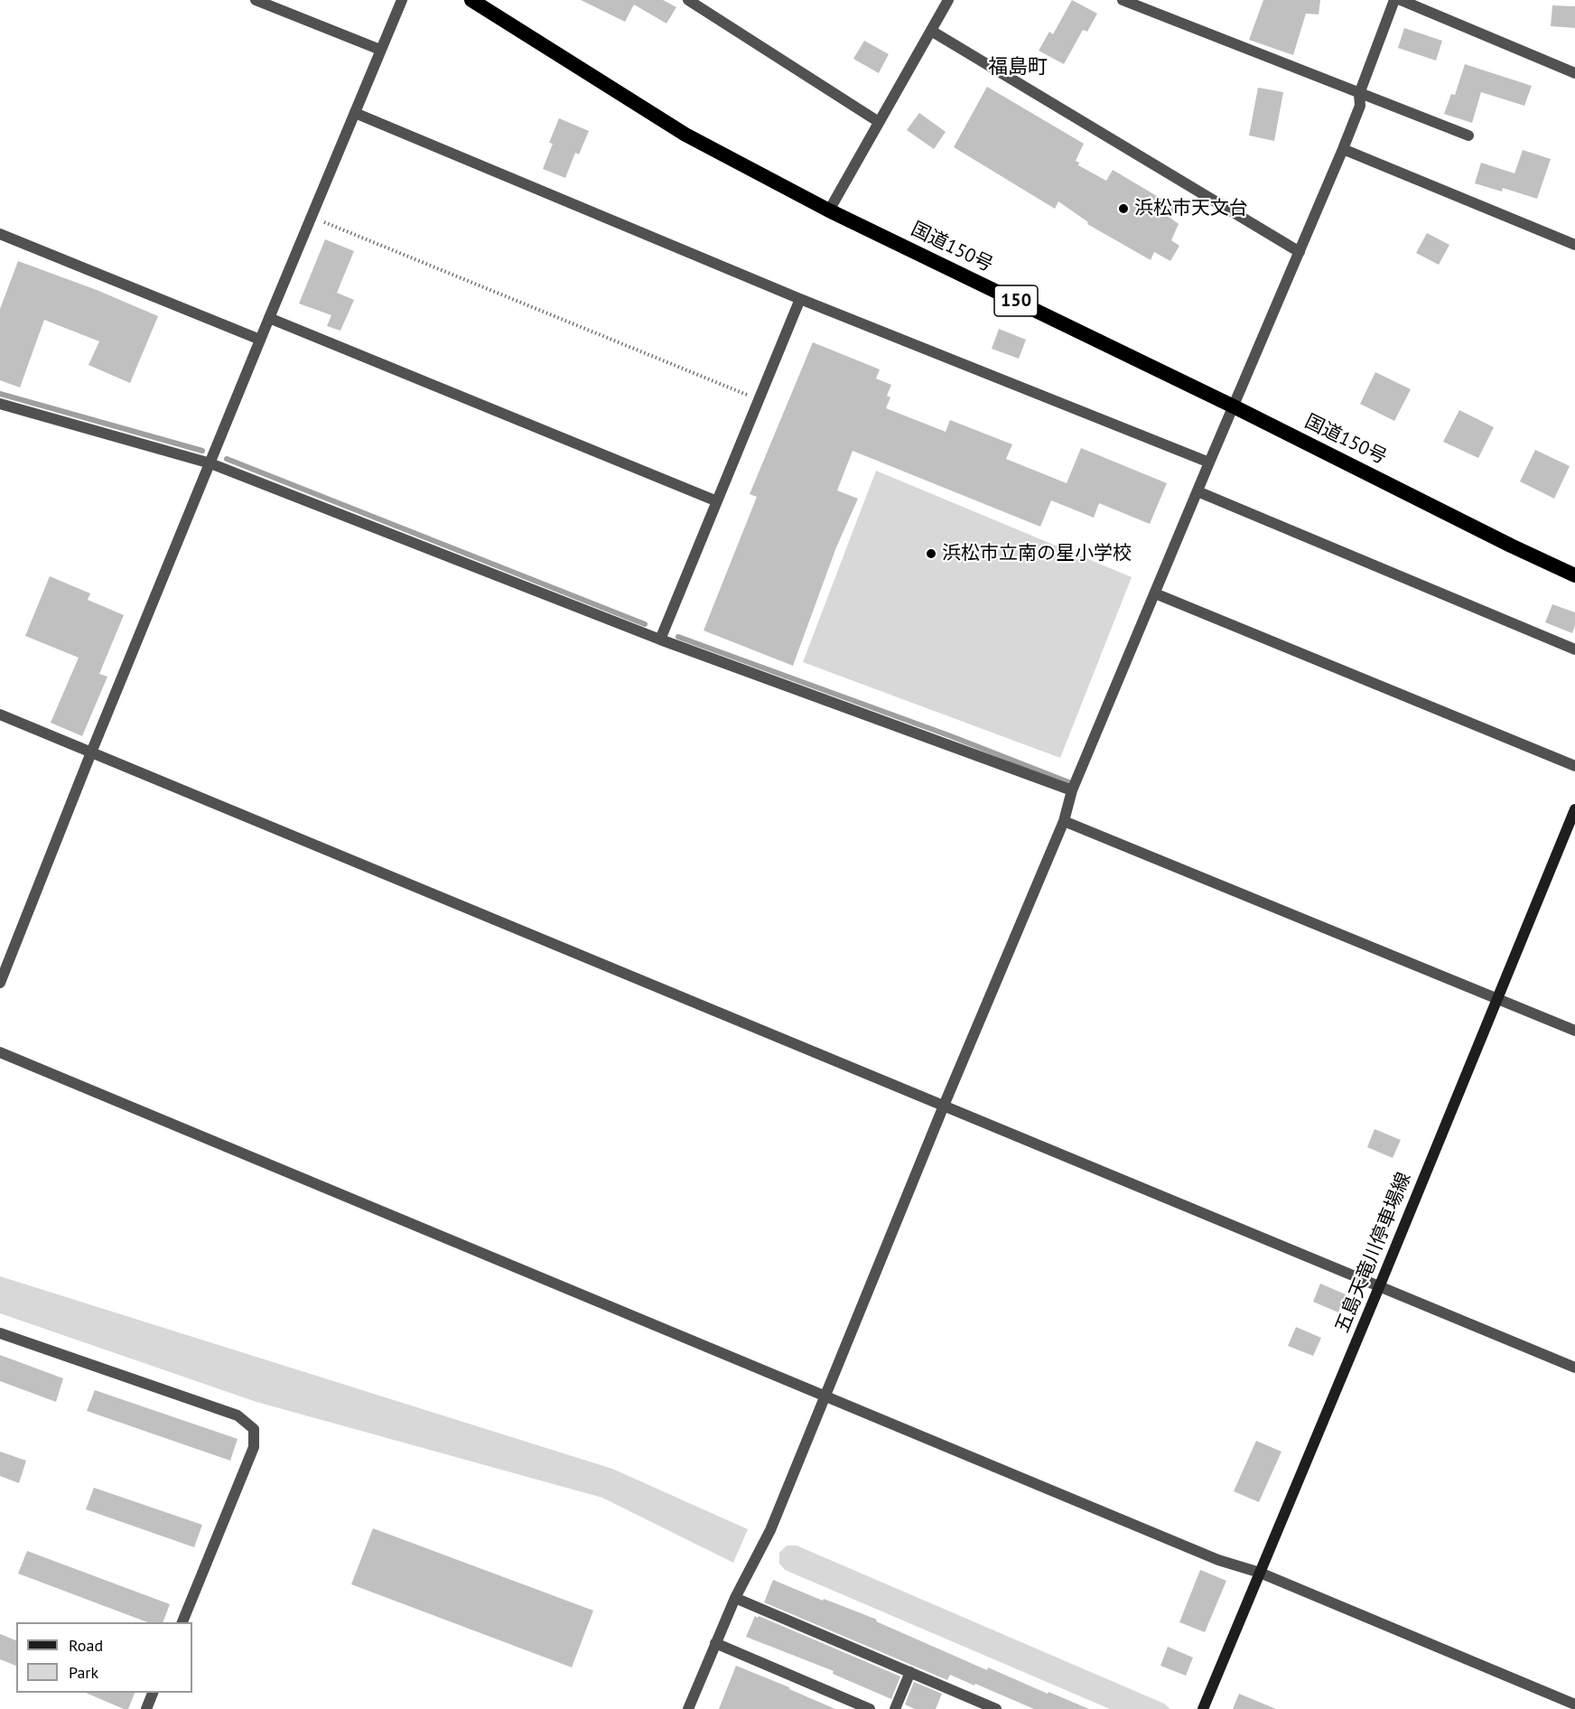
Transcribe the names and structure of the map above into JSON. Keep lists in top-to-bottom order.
{
  "streets": {
    "highway": ["国道150号", "150"],
    "main road": ["五島天竜川停車場線"]
  },
  "districts": ["福島町"],
  "places": ["浜松市天文台", "浜松市立南の星小学校"],
  "legend": ["Road", "Park"]
}
